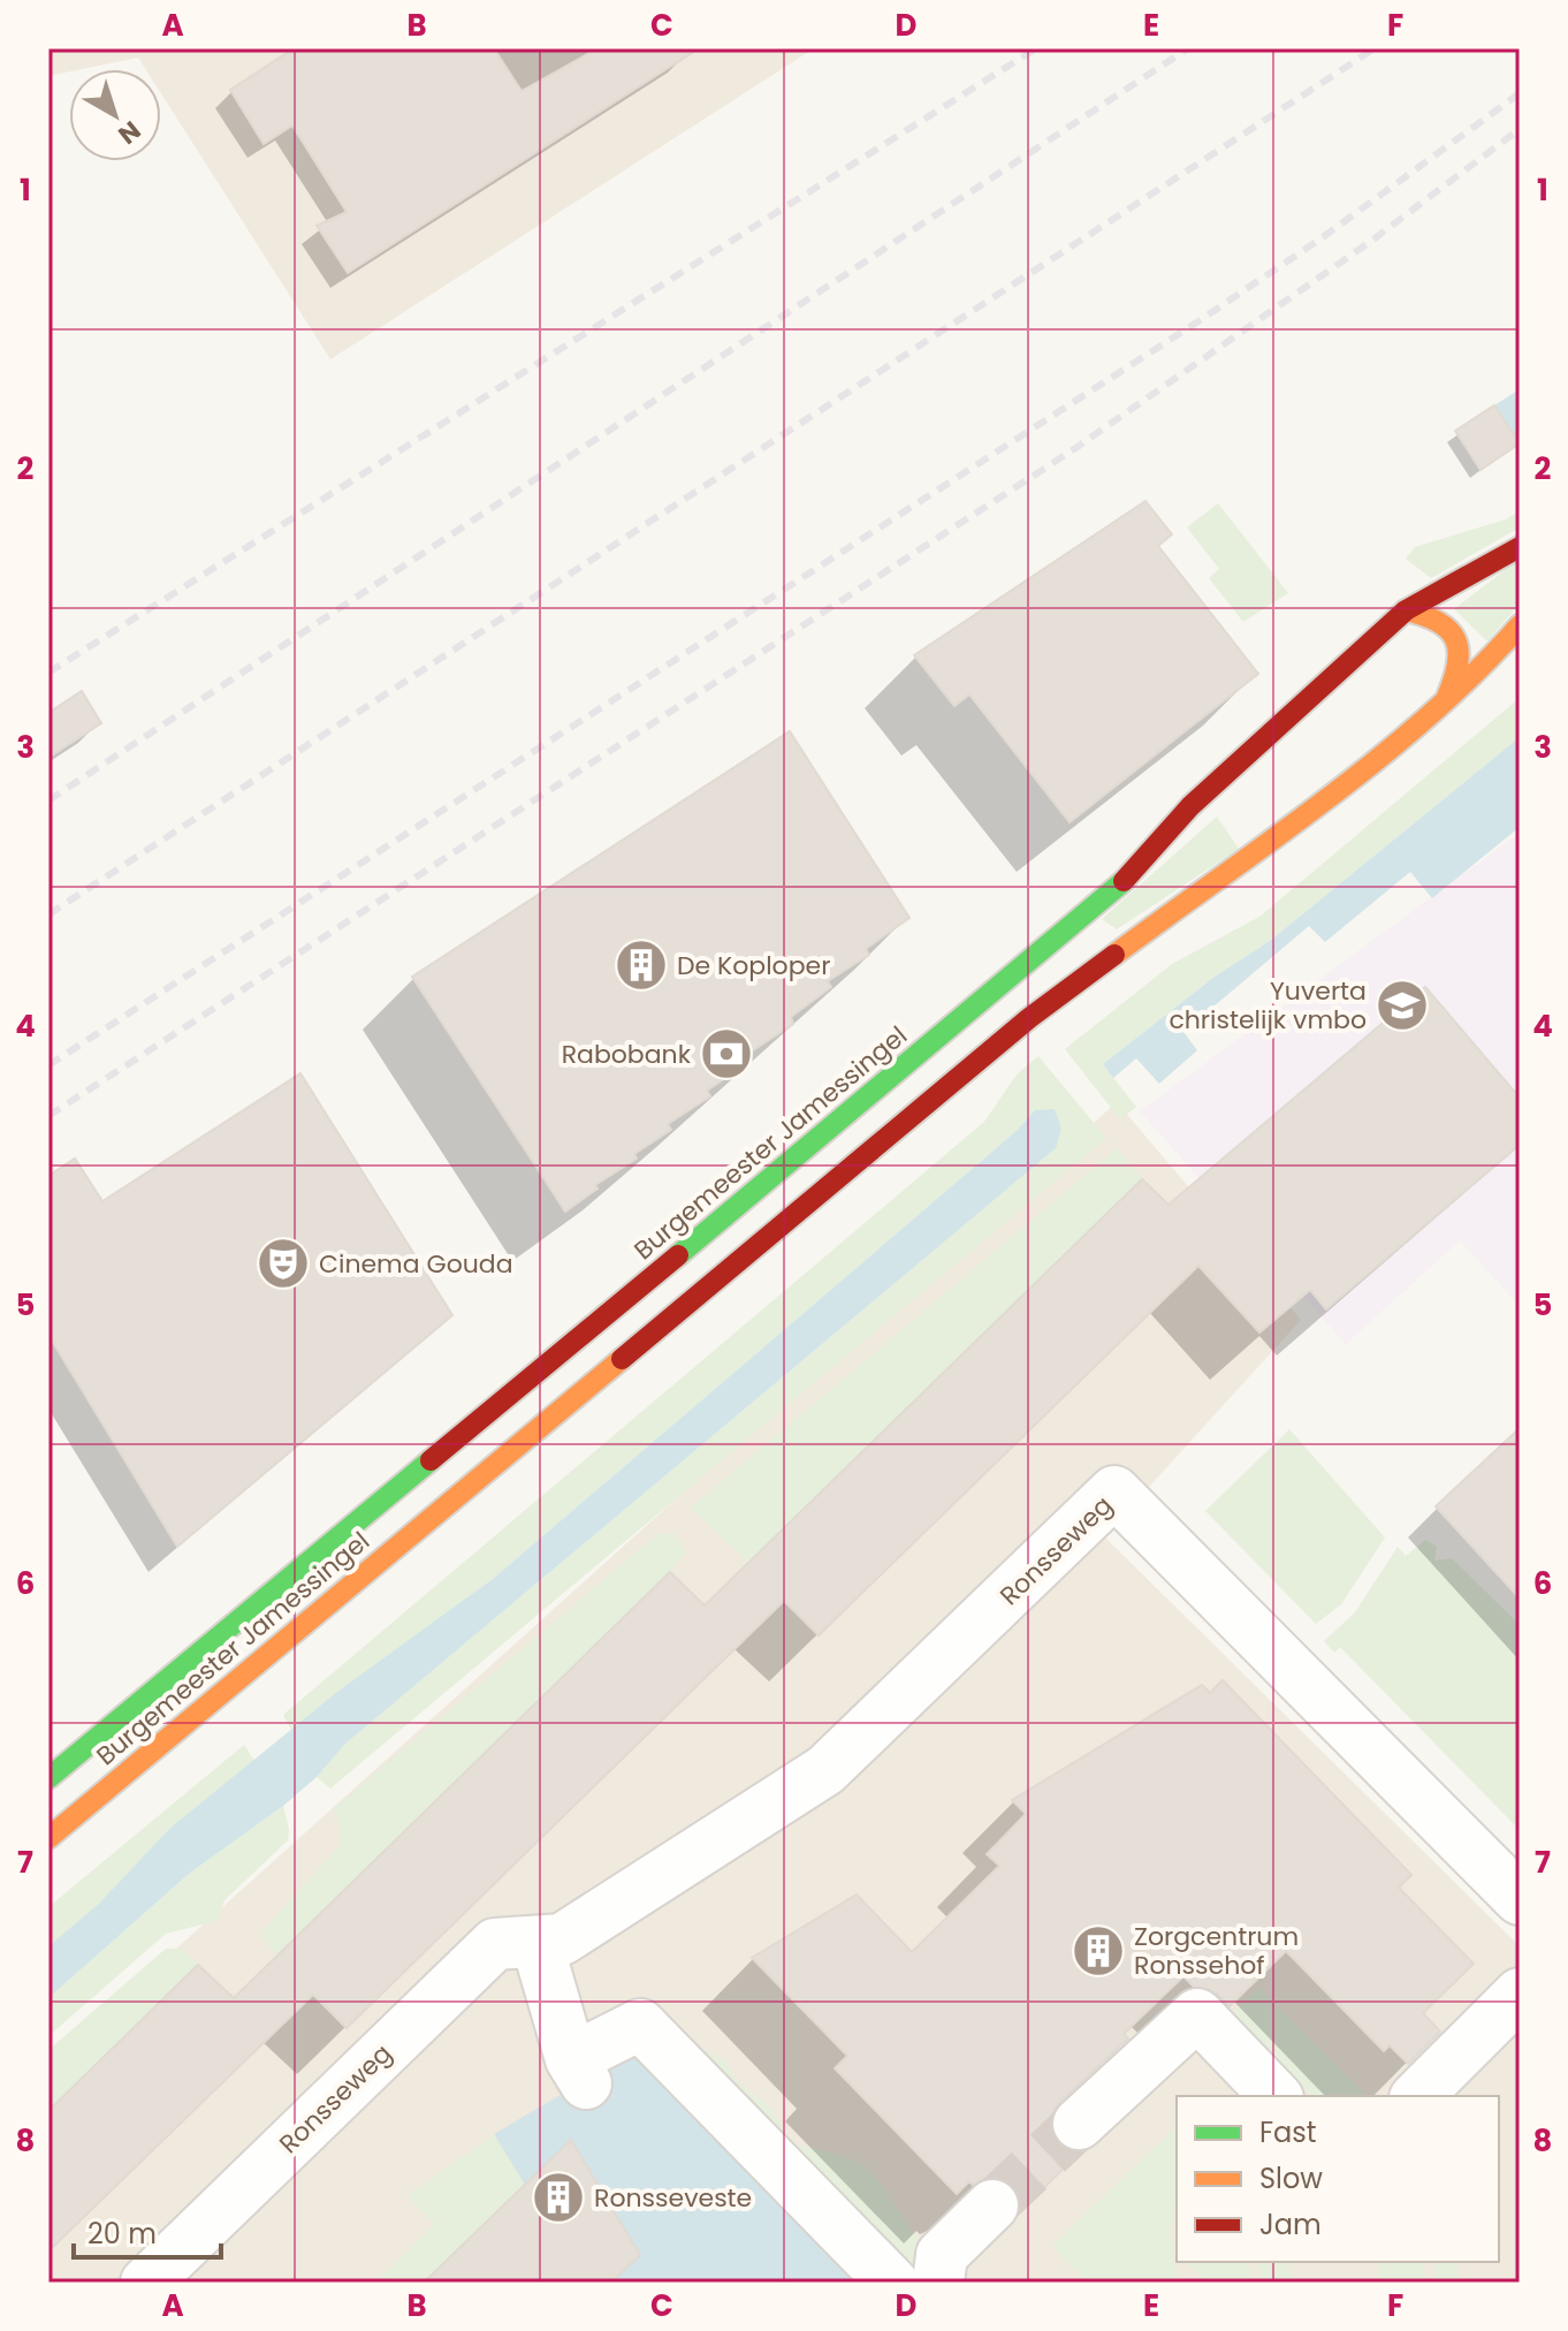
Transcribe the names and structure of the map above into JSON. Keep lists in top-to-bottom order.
{
  "streets": {
    "main road": ["Burgemeester Jamessingel"],
    "street": ["Ronsseweg"]
  },
  "places": {
    "building": ["De Koploper", "Zorgcentrum Ronssehof", "Ronsseveste"],
    "school or university": ["Yuverta christelijk vmbo"],
    "bank": ["Rabobank"],
    "theatre": ["Cinema Gouda"]
  },
  "legend": ["Fast", "Slow", "Jam"],
  "scale_bar": "20 m",
  "north": "bottom right",
  "grid": {
    "columns": [
      "A",
      "B",
      "C",
      "D",
      "E",
      "F"
    ],
    "rows": [
      "1",
      "2",
      "3",
      "4",
      "5",
      "6",
      "7",
      "8"
    ]
  }
}
